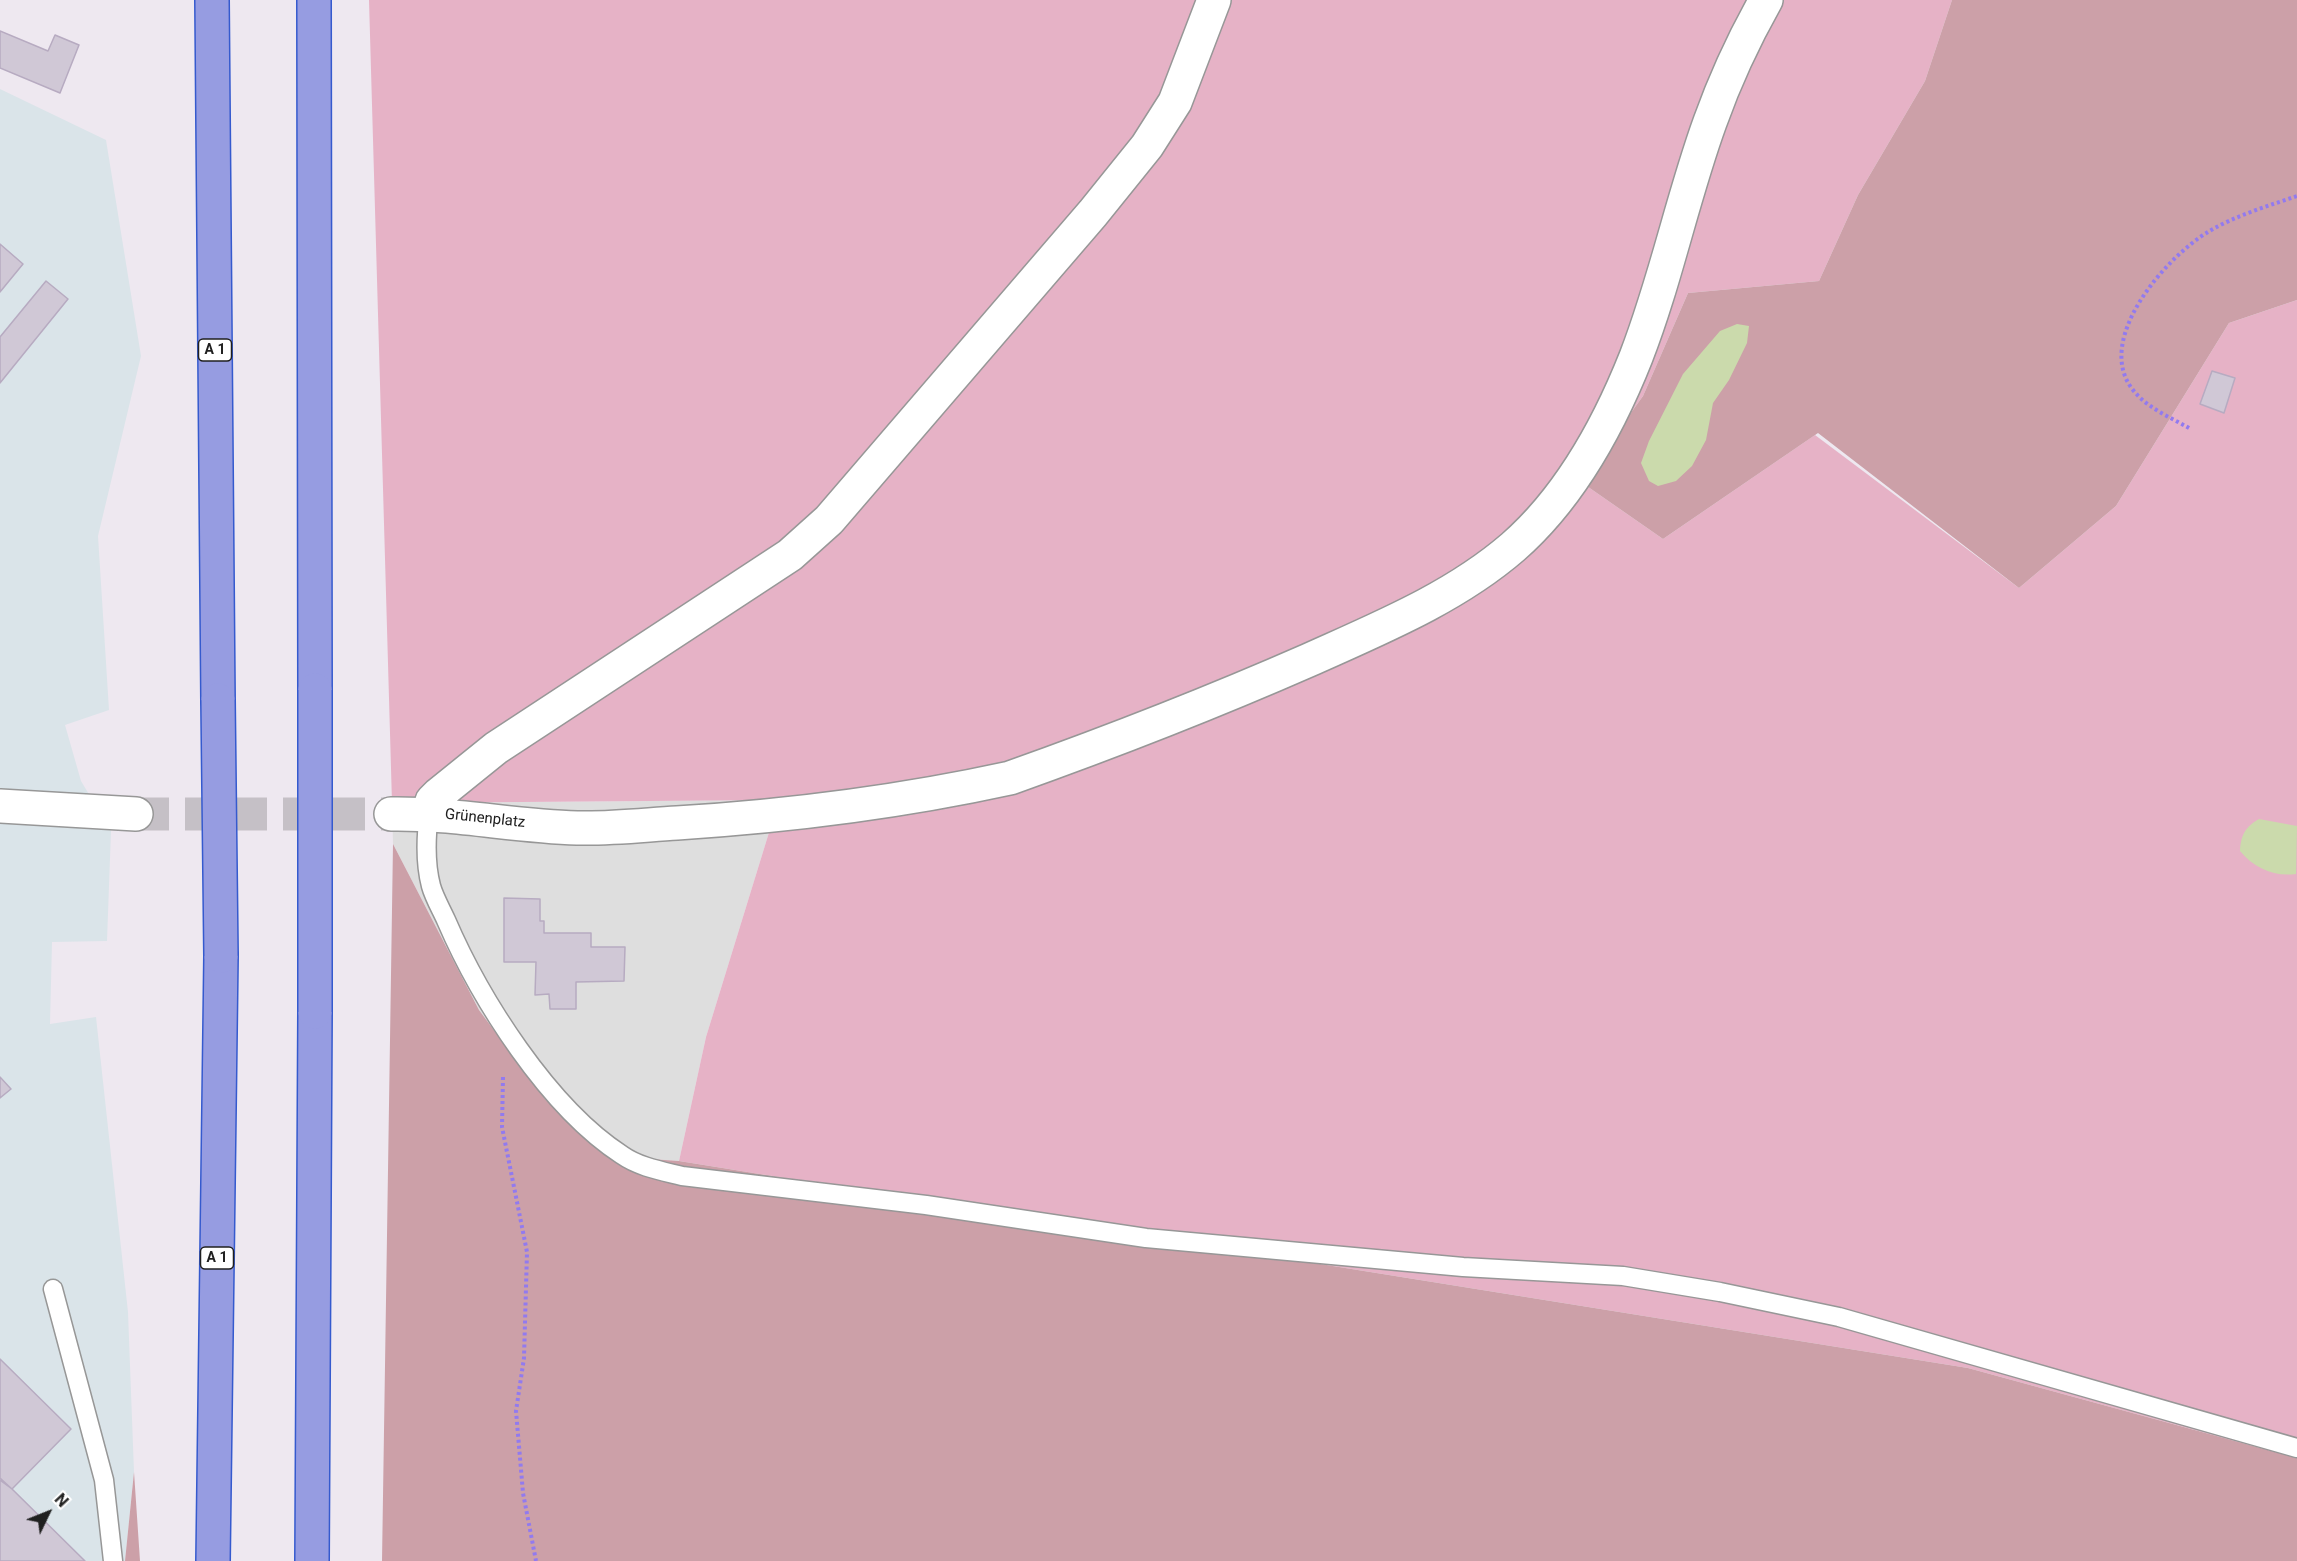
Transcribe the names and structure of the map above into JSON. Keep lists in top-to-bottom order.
{
  "streets": {
    "highway": ["A 1"],
    "street": ["Grünenplatz"]
  },
  "north": "top right"
}
